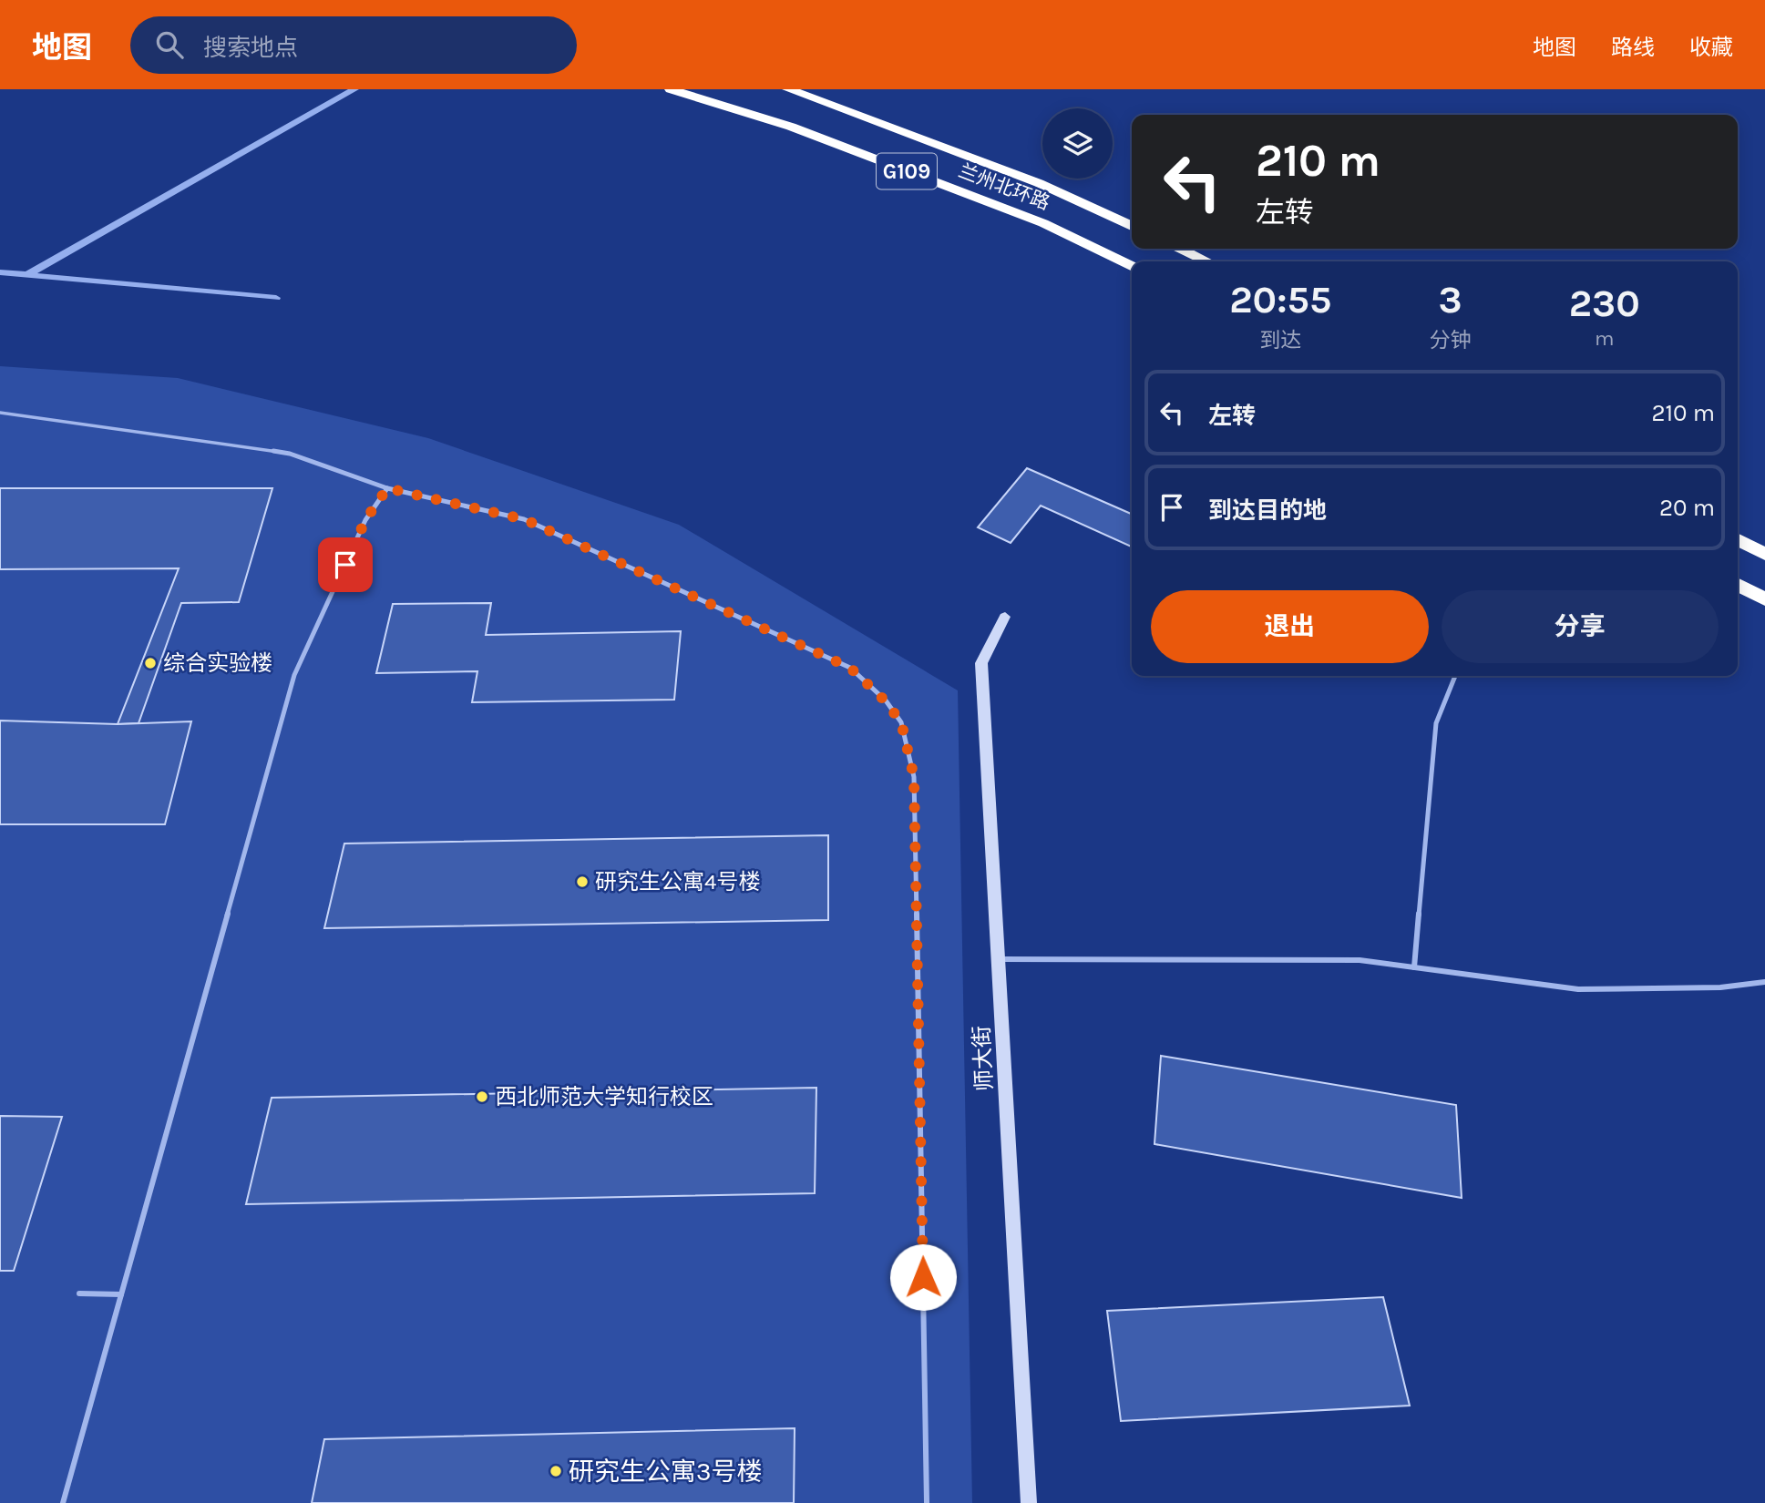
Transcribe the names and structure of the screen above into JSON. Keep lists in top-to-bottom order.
{
  "streets": {
    "highway": ["G109", "兰州北环路"],
    "street": ["师大街"]
  },
  "places": [
    "综合实验楼",
    "研究生公寓4号楼",
    "西北师范大学知行校区",
    "研究生公寓3号楼"
  ],
  "page": {
    "header": "地图",
    "search": "搜索地点",
    "nav": ["地图", "路线", "收藏"],
    "turn": ["210 m", "左转"],
    "eta": [
      "20:55",
      "到达",
      "3",
      "分钟",
      "230",
      "m"
    ],
    "list": [
      {
        "name": "左转",
        "value": "210 m"
      },
      {
        "name": "到达目的地",
        "value": "20 m"
      }
    ],
    "buttons": ["退出", "分享"]
  }
}
